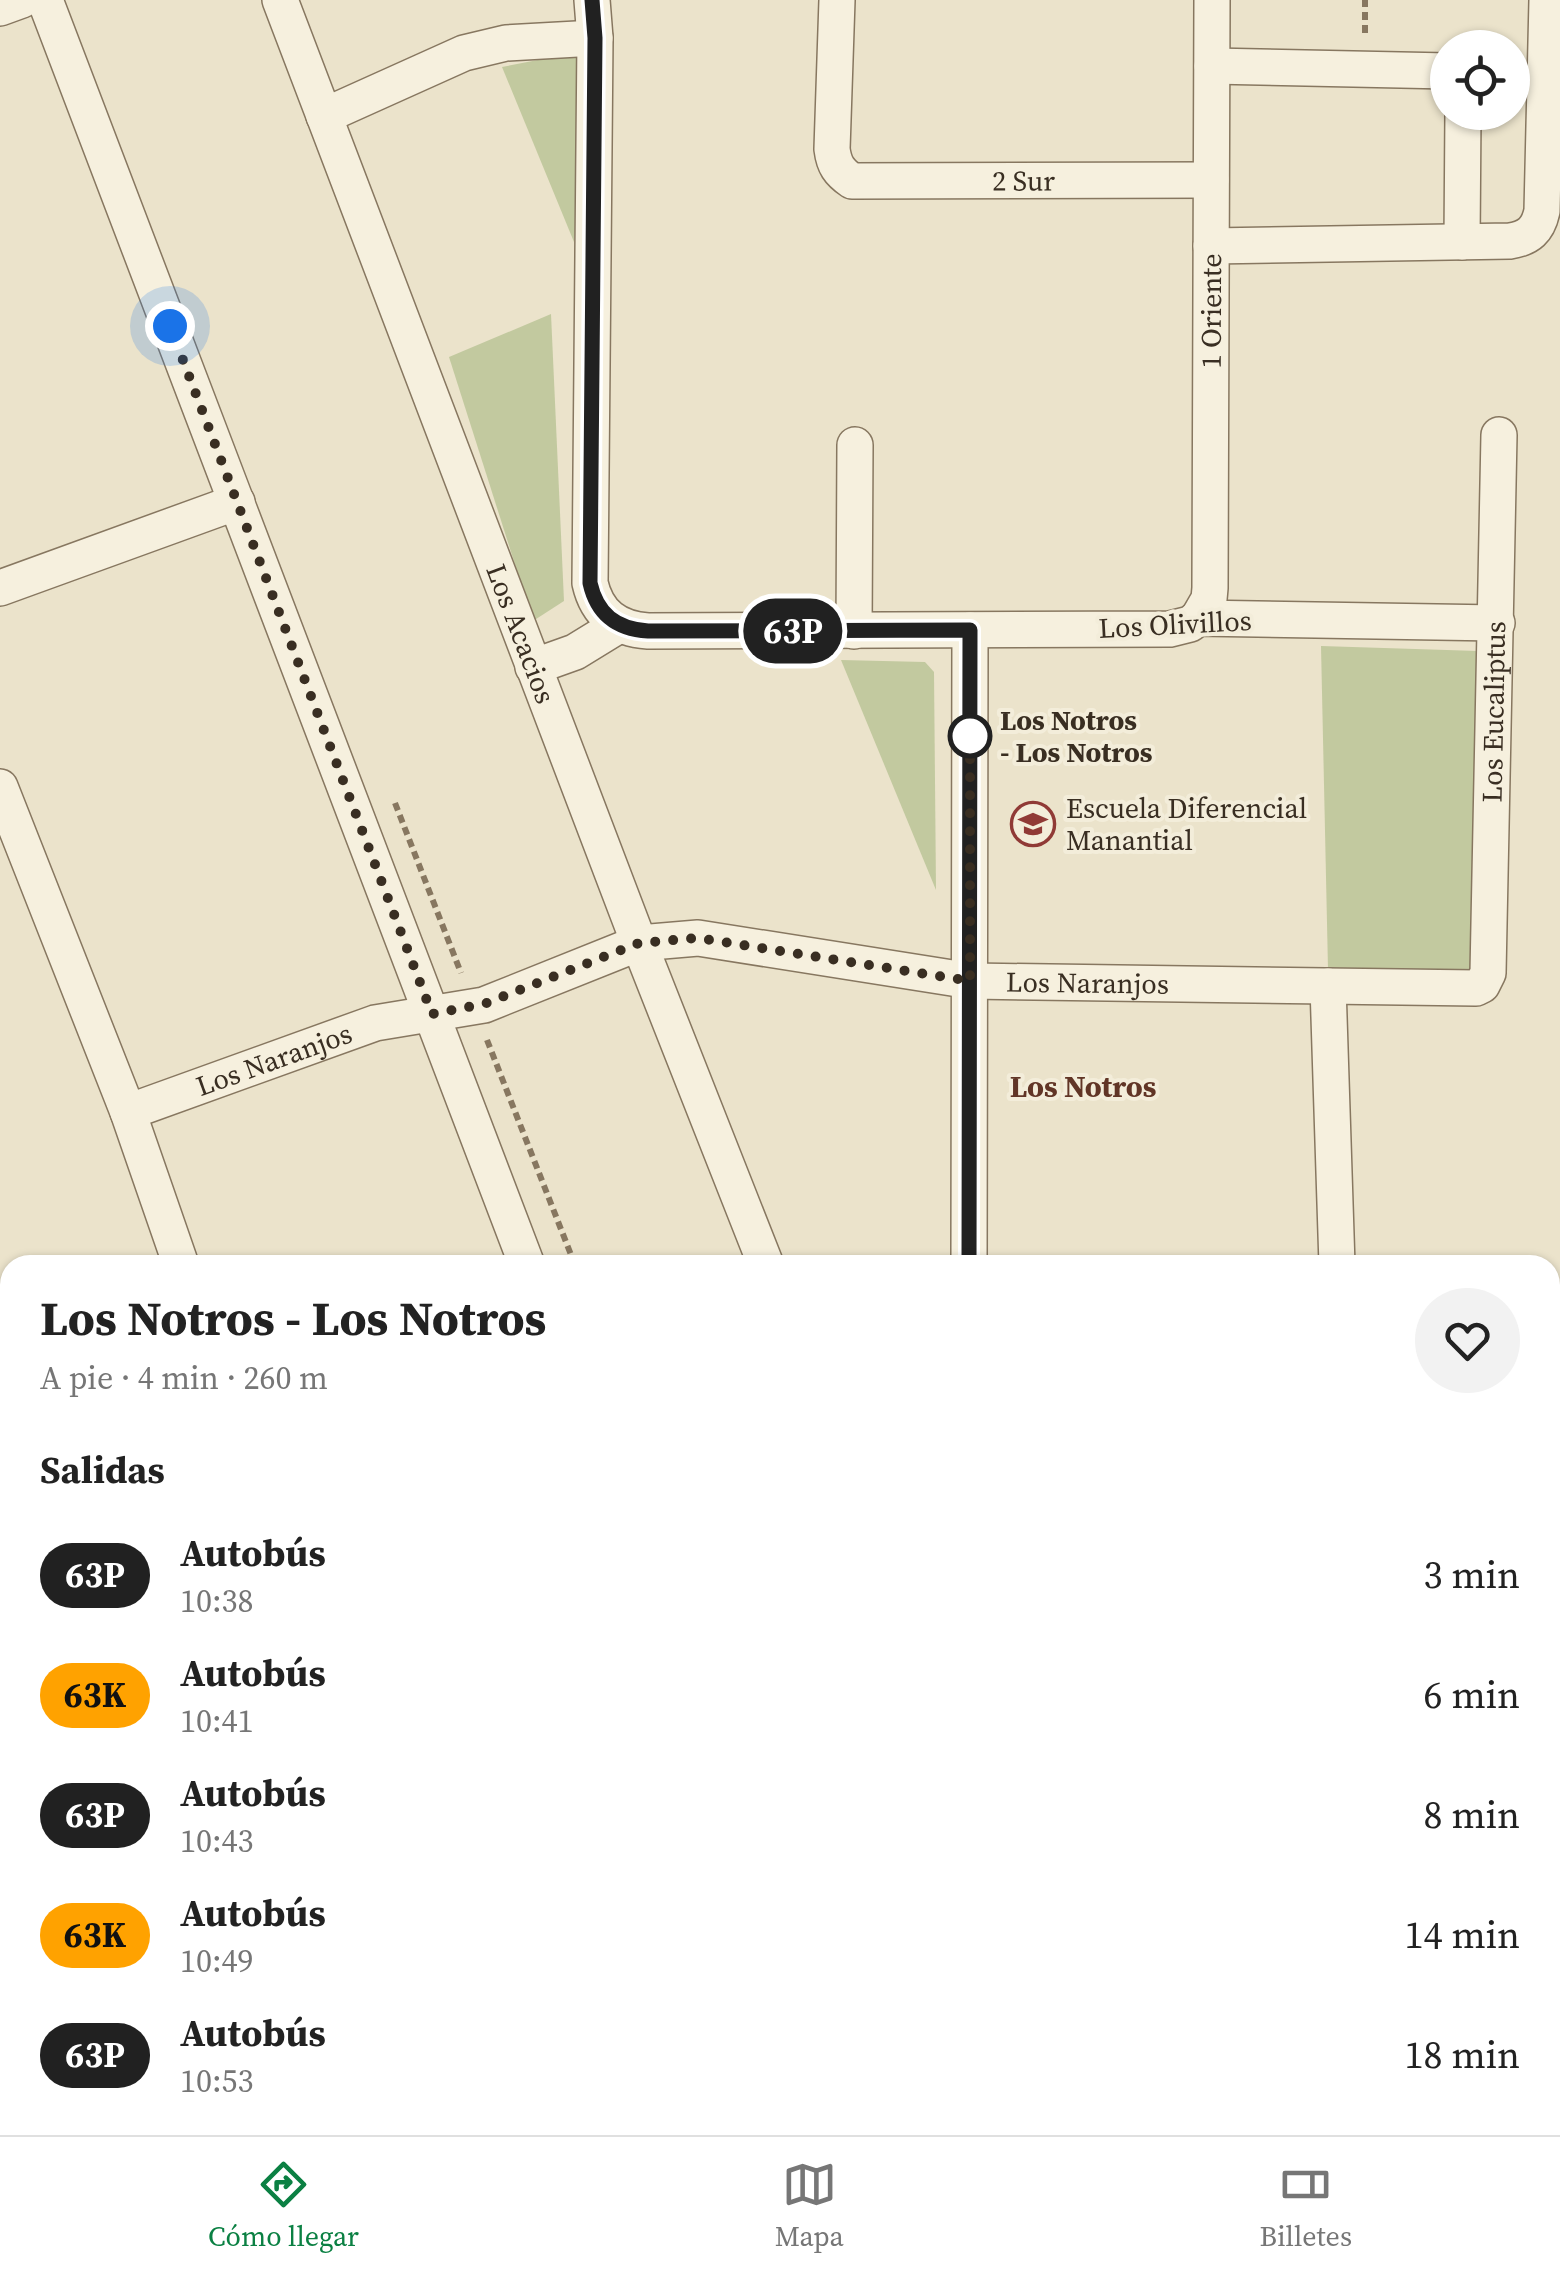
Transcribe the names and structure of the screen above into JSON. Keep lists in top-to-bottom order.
{
  "streets": {
    "street": [
      "2 Sur",
      "1 Oriente",
      "Los Olivillos",
      "Los Acacios",
      "Los Eucaliptus",
      "Los Naranjos"
    ]
  },
  "crossings": [
    ["2 Sur", "1 Oriente"],
    ["1 Oriente", "Los Olivillos"],
    ["Los Olivillos", "Los Eucaliptus"],
    ["Los Acacios", "Los Naranjos"],
    ["Los Eucaliptus", "Los Naranjos"]
  ],
  "districts": ["Los Notros"],
  "places": {
    "other": ["Los Notros - Los Notros"],
    "school or university": ["Escuela Diferencial Manantial"]
  },
  "lines": ["bus line 63P"],
  "page": {
    "on_map": "63P",
    "heading": [
      ["Los Notros - Los Notros", "A pie · 4 min · 260 m"],
      "Salidas"
    ],
    "list": [
      {
        "mark": "63P",
        "name": "Autobús",
        "note": "10:38",
        "value": "3 min"
      },
      {
        "mark": "63K",
        "name": "Autobús",
        "note": "10:41",
        "value": "6 min"
      },
      {
        "mark": "63P",
        "name": "Autobús",
        "note": "10:43",
        "value": "8 min"
      },
      {
        "mark": "63K",
        "name": "Autobús",
        "note": "10:49",
        "value": "14 min"
      },
      {
        "mark": "63P",
        "name": "Autobús",
        "note": "10:53",
        "value": "18 min"
      }
    ],
    "tabs": ["Cómo llegar", "Mapa", "Billetes"]
  }
}
